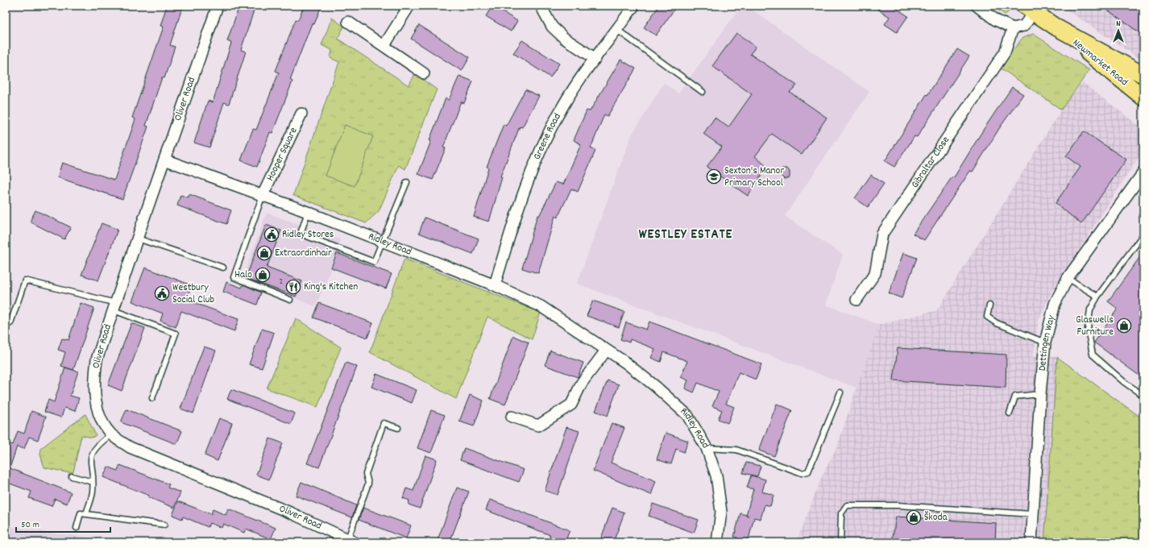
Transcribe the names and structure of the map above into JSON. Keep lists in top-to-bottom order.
{
  "streets": {
    "main road": ["Newmarket Road"],
    "street": [
      "Oliver Road",
      "Greene Road",
      "Hooper Square",
      "Gibraltar Close",
      "Ridley Road",
      "Dettingen Way"
    ]
  },
  "crossings": [
    ["Oliver Road", "Ridley Road"],
    ["Greene Road", "Ridley Road"],
    ["Hooper Square", "Ridley Road"]
  ],
  "districts": ["WESTLEY ESTATE"],
  "places": {
    "school or university": ["Sexton's Manor Primary School"],
    "public building": ["Ridley Stores", "Westbury Social Club"],
    "shop": [
      "Extraordinhair",
      "Halo",
      "Glaswells Furniture",
      "Škoda"
    ],
    "restaurant": ["King's Kitchen"]
  },
  "house_numbers": ["2"],
  "scale_bar": "50 m",
  "north": "top"
}
